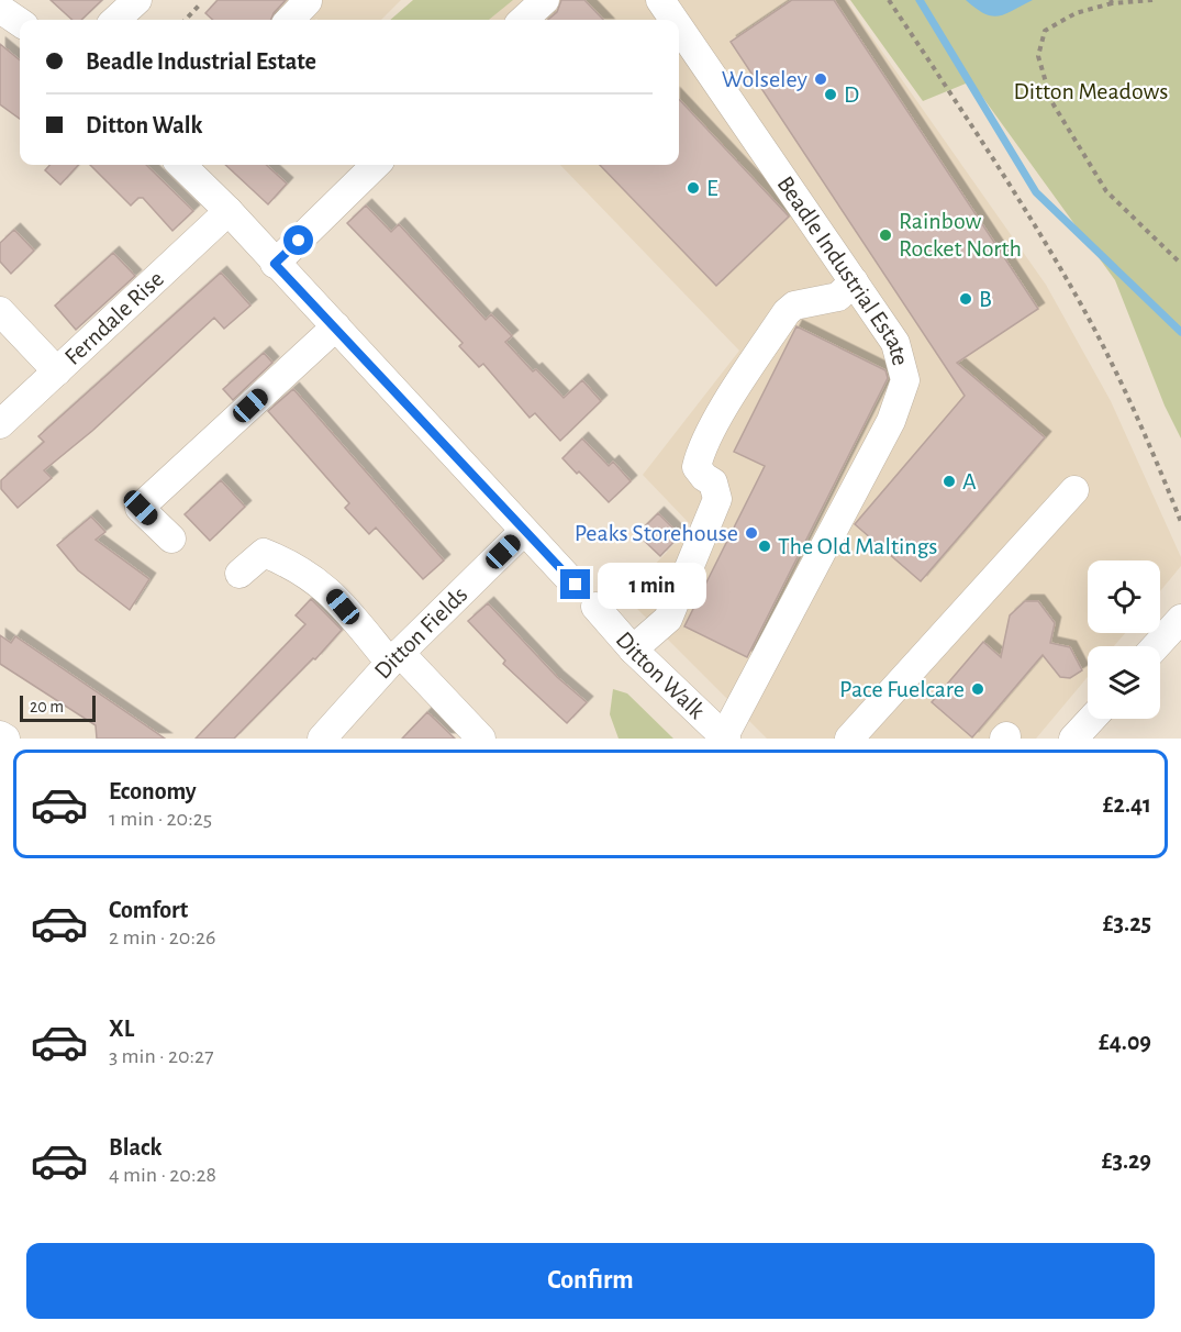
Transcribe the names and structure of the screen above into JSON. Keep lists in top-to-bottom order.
{
  "streets": {
    "street": [
      "Beadle Industrial Estate",
      "Ferndale Rise",
      "Ditton Fields",
      "Ditton Walk"
    ]
  },
  "crossings": [
    ["Beadle Industrial Estate", "Ditton Walk"]
  ],
  "parks": ["Ditton Meadows"],
  "places": [
    "Wolseley",
    "D",
    "E",
    "Rainbow Rocket North",
    "B",
    "A",
    "Peaks Storehouse",
    "The Old Maltings",
    "Pace Fuelcare"
  ],
  "scale_bar": "20 m",
  "page": {
    "banner": ["Beadle Industrial Estate", "Ditton Walk"],
    "bubble": "1 min",
    "scale": "20 m",
    "list": [
      {
        "name": "Economy",
        "note": "1 min · 20:25",
        "value": "£2.41"
      },
      {
        "name": "Comfort",
        "note": "2 min · 20:26",
        "value": "£3.25"
      },
      {
        "name": "XL",
        "note": "3 min · 20:27",
        "value": "£4.09"
      },
      {
        "name": "Black",
        "note": "4 min · 20:28",
        "value": "£3.29"
      }
    ],
    "buttons": "Confirm"
  }
}
